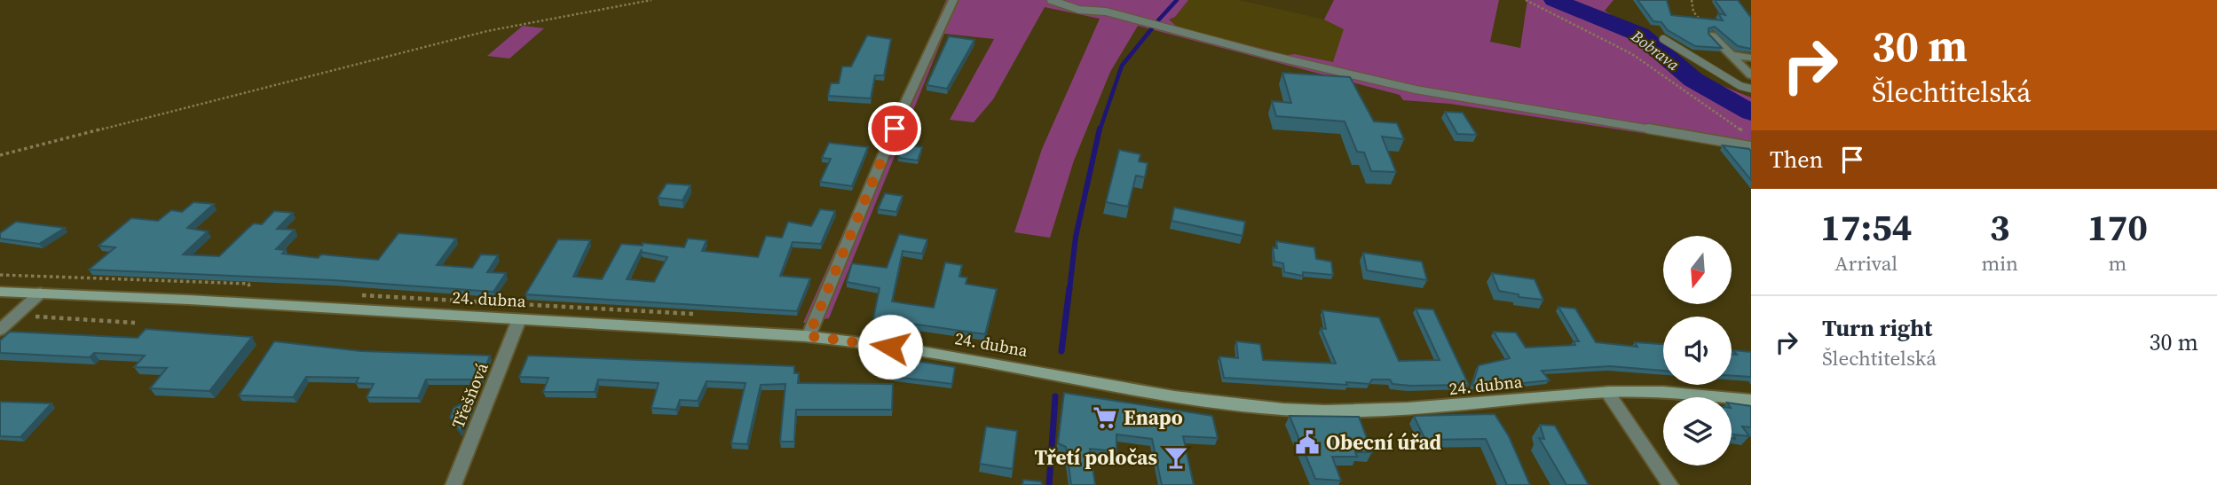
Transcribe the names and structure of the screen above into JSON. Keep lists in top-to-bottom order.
{
  "streets": {
    "main road": ["24. dubna"],
    "street": ["Třešňová"]
  },
  "crossings": [
    ["24. dubna", "Třešňová"]
  ],
  "water": ["Bobrava"],
  "places": {
    "supermarket": ["Enapo"],
    "public building": ["Obecní úřad"],
    "bar": ["Třetí poločas"]
  },
  "north": "bottom",
  "page": {
    "turn": ["30 m", "Šlechtitelská"],
    "then": "Then",
    "eta": [
      "17:54",
      "Arrival",
      "3",
      "min",
      "170",
      "m"
    ],
    "list": [
      {
        "name": "Turn right",
        "note": "Šlechtitelská",
        "value": "30 m"
      }
    ]
  }
}
